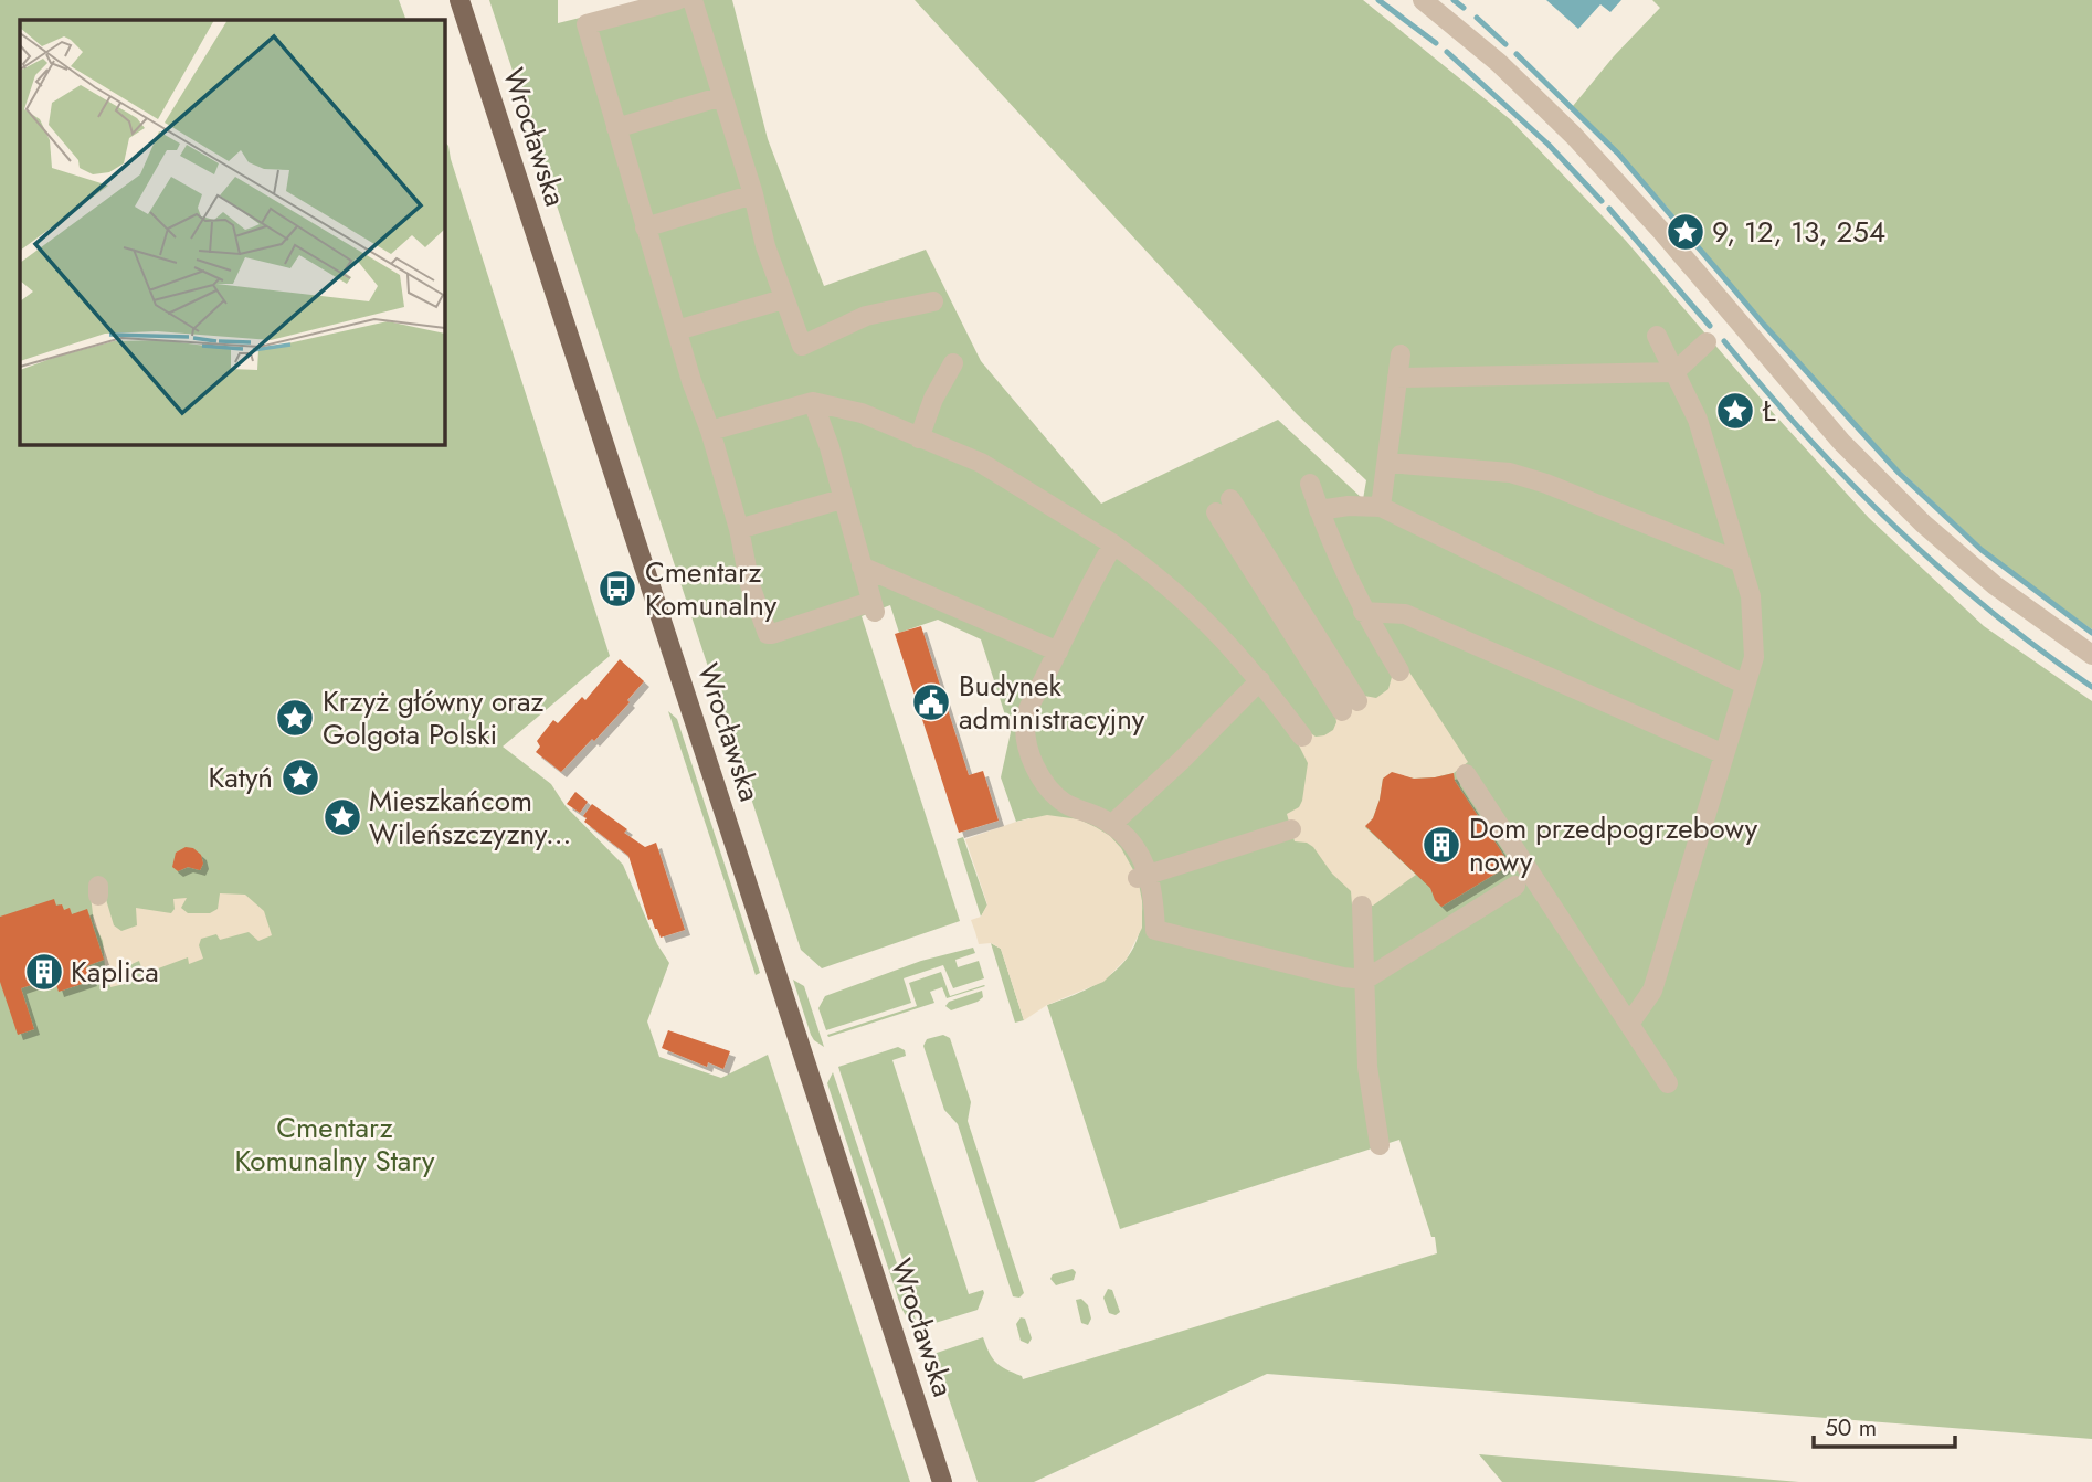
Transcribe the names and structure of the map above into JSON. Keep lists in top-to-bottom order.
{
  "streets": {
    "main road": ["Wrocławska"]
  },
  "parks": ["Cmentarz Komunalny Stary"],
  "places": {
    "place": [
      "9, 12, 13, 254",
      "Ł",
      "Krzyż główny oraz Golgota Polski",
      "Katyń",
      "Mieszkańcom Wileńszczyzny..."
    ],
    "bus stop": ["Cmentarz Komunalny"],
    "public building": ["Budynek administracyjny"],
    "building": ["Dom przedpogrzebowy nowy", "Kaplica"]
  },
  "scale_bar": "50 m"
}
